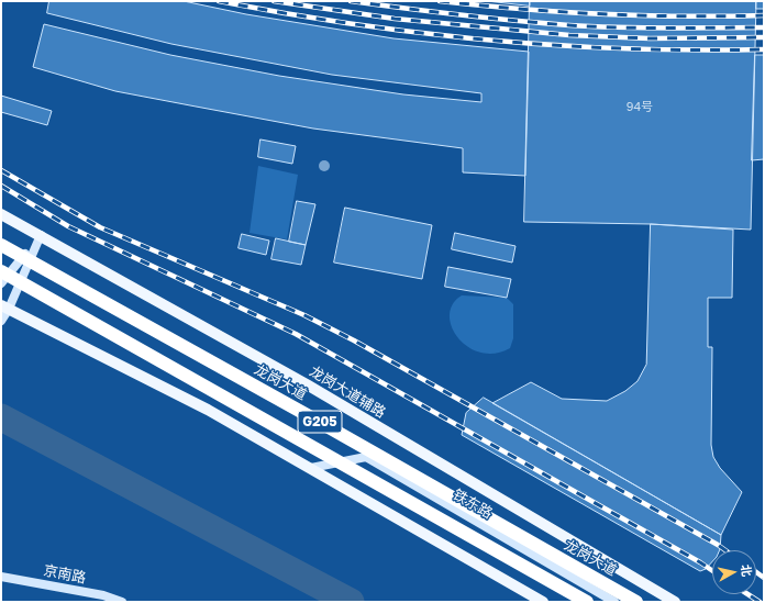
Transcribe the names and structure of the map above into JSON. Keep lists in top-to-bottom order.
{
  "streets": {
    "highway": ["龙岗大道", "G205"],
    "main road": ["龙岗大道辅路", "铁东路", "京南路"]
  },
  "house_numbers": ["94号"],
  "north": "right"
}
